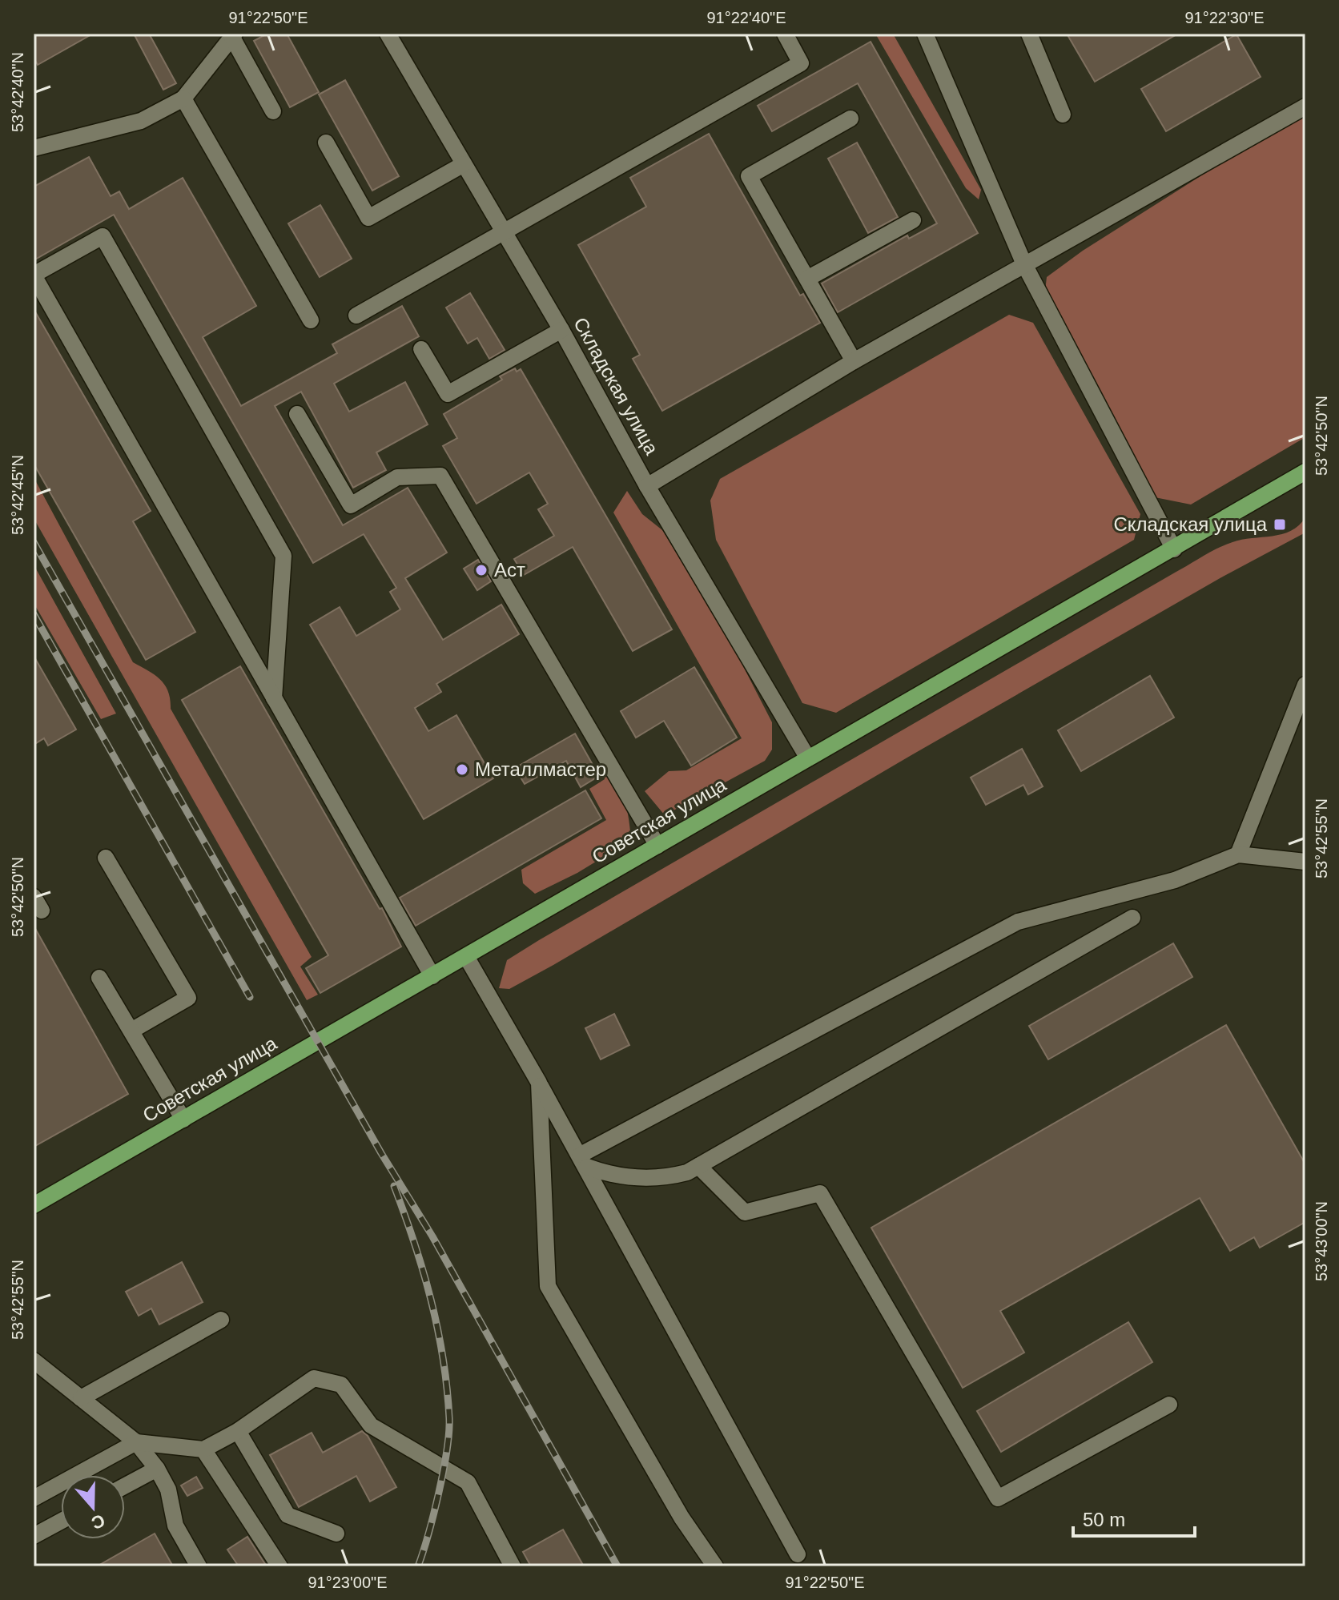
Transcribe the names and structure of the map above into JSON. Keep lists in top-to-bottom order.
{
  "streets": {
    "main road": ["Советская улица"],
    "street": ["Складская улица"]
  },
  "crossings": [
    ["Складская улица", "Советская улица"]
  ],
  "places": {
    "transit": ["Складская улица"],
    "other": ["Аст", "Металлмастер"]
  },
  "scale_bar": "50 m",
  "north": "bottom",
  "coordinates": [
    "91°22'50\"E",
    "91°22'40\"E",
    "91°22'30\"E",
    "53°42'40\"N",
    "53°42'50\"N",
    "53°42'45\"N",
    "53°42'55\"N",
    "53°43'00\"N",
    "91°23'00\"E"
  ]
}
